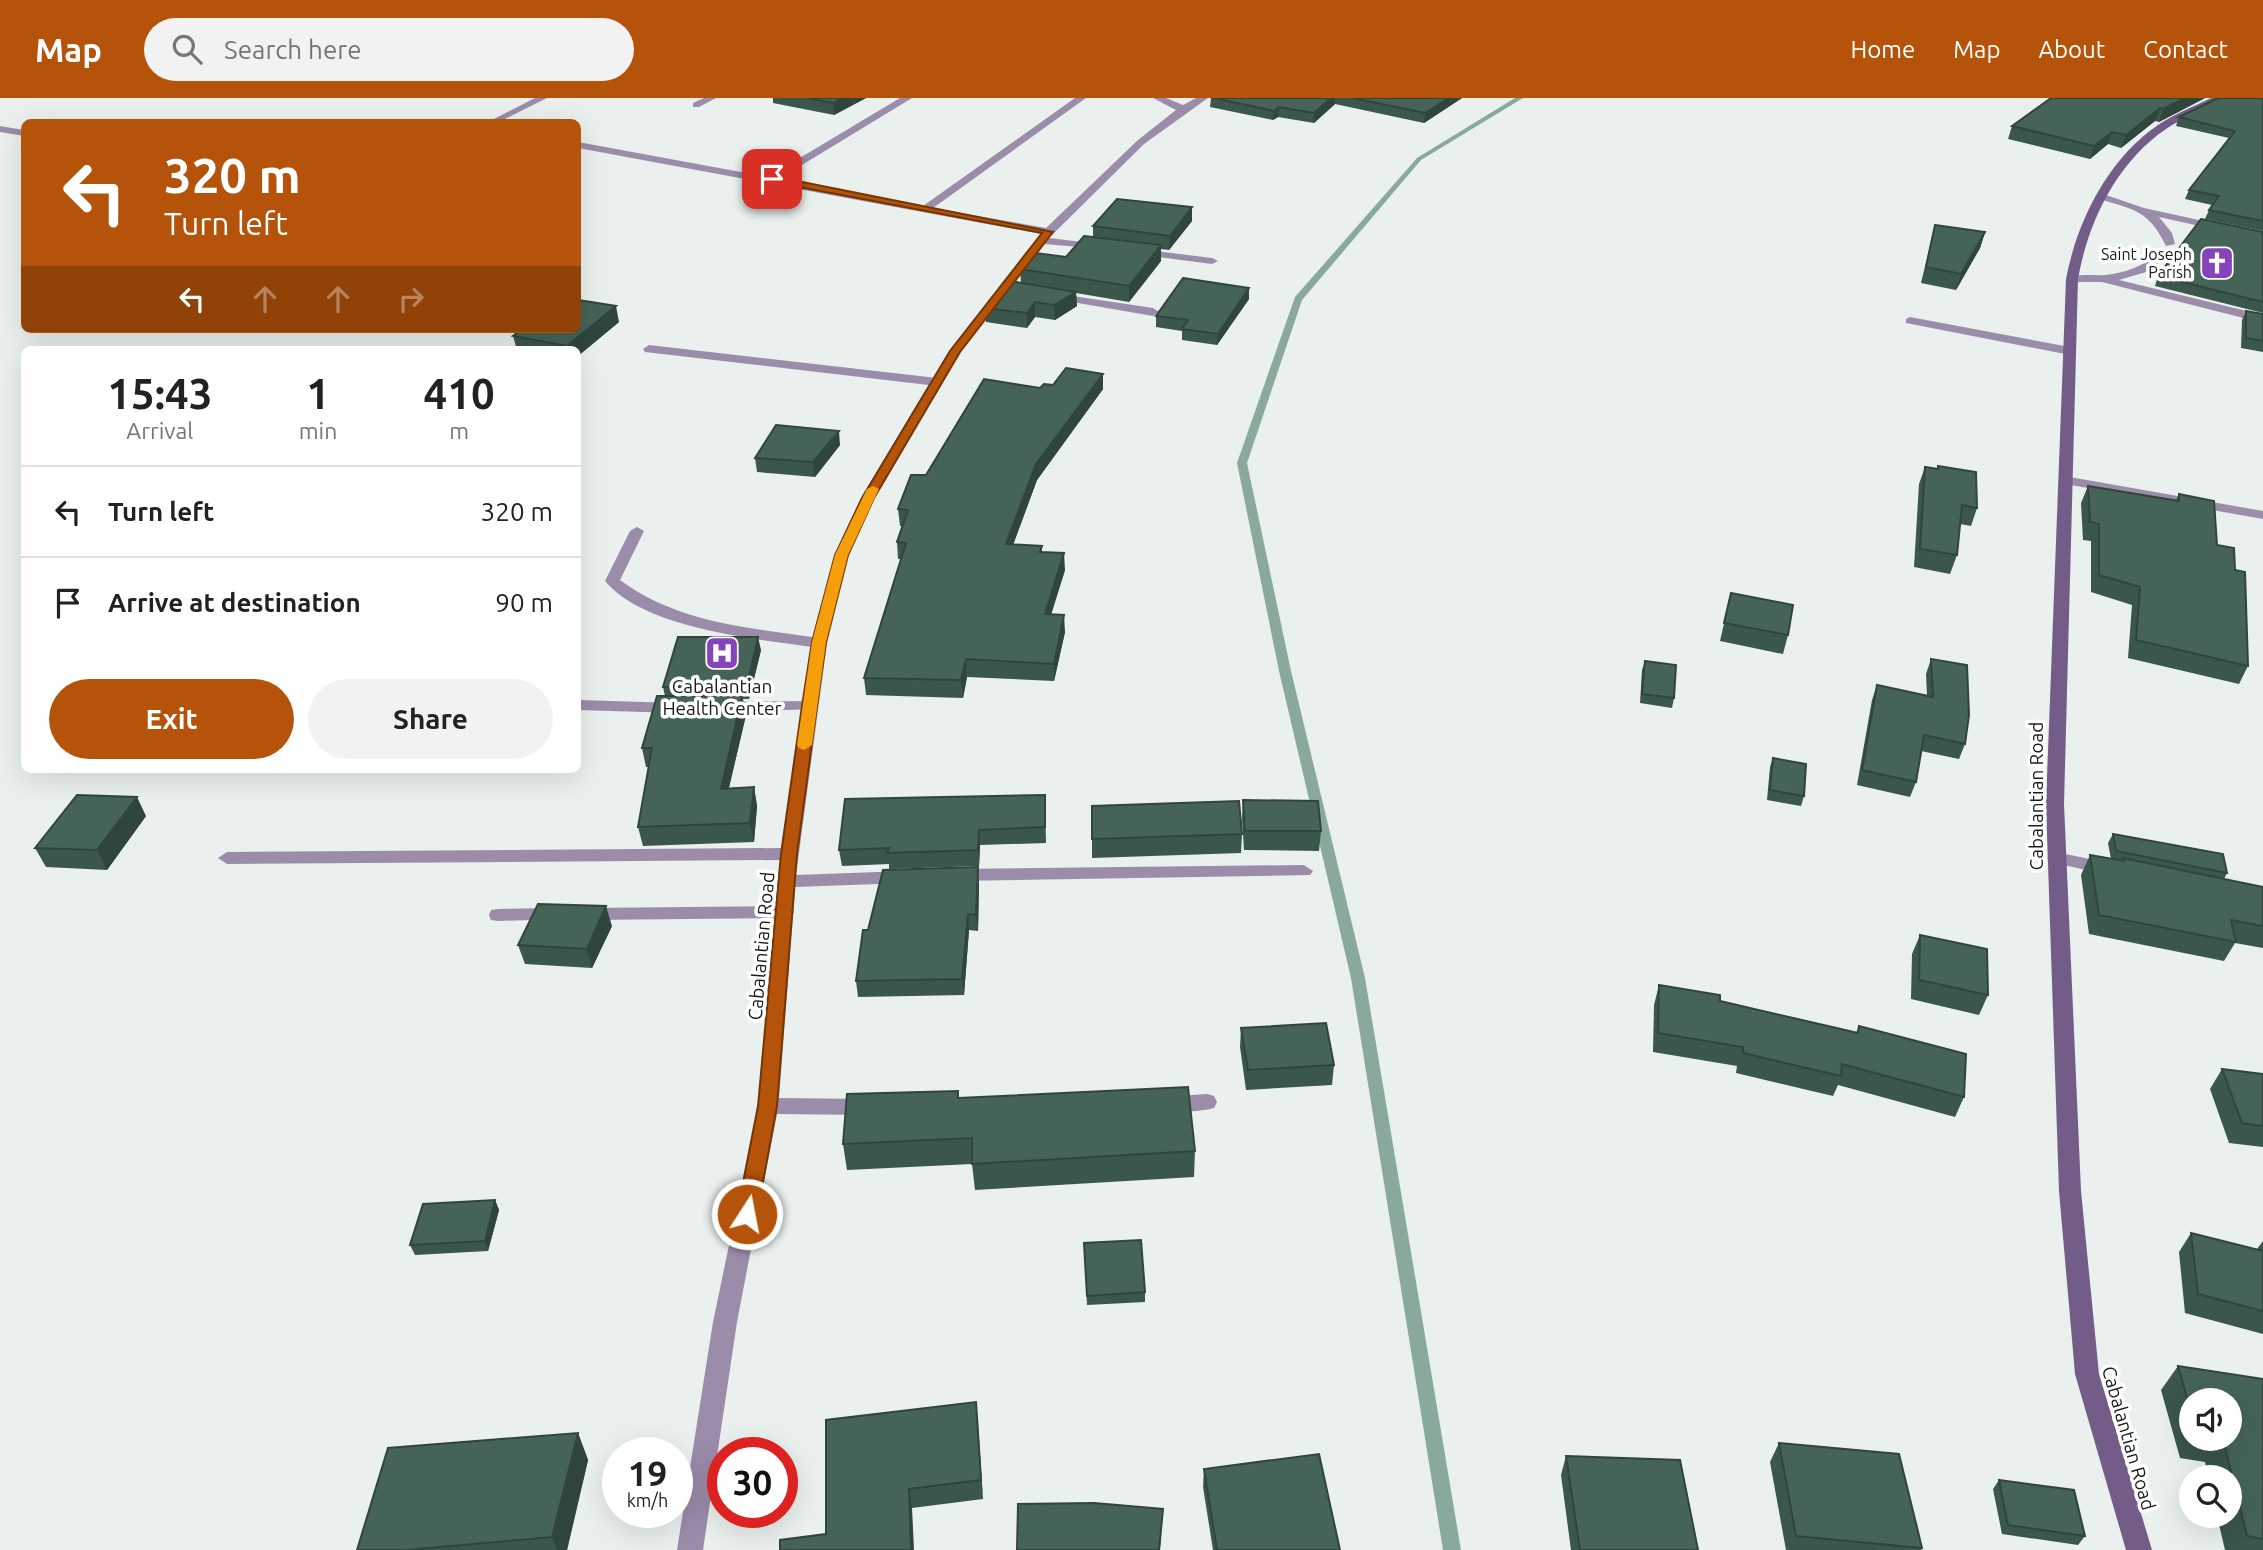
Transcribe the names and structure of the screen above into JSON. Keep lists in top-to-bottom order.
{
  "streets": {
    "street": ["Cabalantian Road"]
  },
  "places": {
    "church": ["Saint Joseph Parish"],
    "hospital": ["Cabalantian Health Center"]
  },
  "page": {
    "header": "Map",
    "search": "Search here",
    "nav": [
      "Home",
      "Map",
      "About",
      "Contact"
    ],
    "turn": ["320 m", "Turn left"],
    "eta": [
      "15:43",
      "Arrival",
      "1",
      "min",
      "410",
      "m"
    ],
    "list": [
      {
        "name": "Turn left",
        "value": "320 m"
      },
      {
        "name": "Arrive at destination",
        "value": "90 m"
      }
    ],
    "buttons": ["Exit", "Share"],
    "speed": "19 km/h",
    "limit": "30"
  }
}
